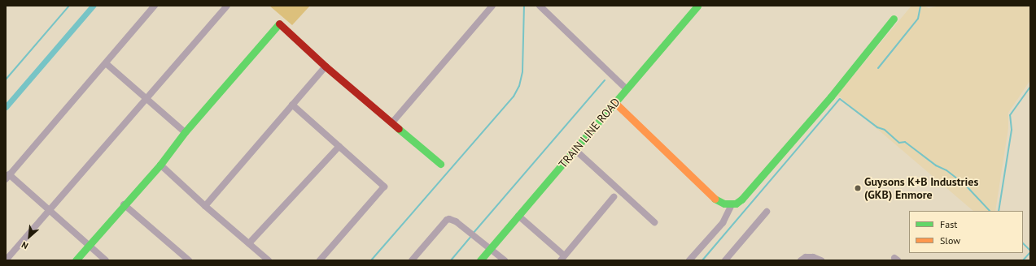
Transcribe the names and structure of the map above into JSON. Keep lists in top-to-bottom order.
{
  "streets": {
    "street": ["TRAIN LINE ROAD"]
  },
  "places": ["Guysons K+B Industries (GKB) Enmore"],
  "legend": ["Fast", "Slow"],
  "north": "bottom left"
}
